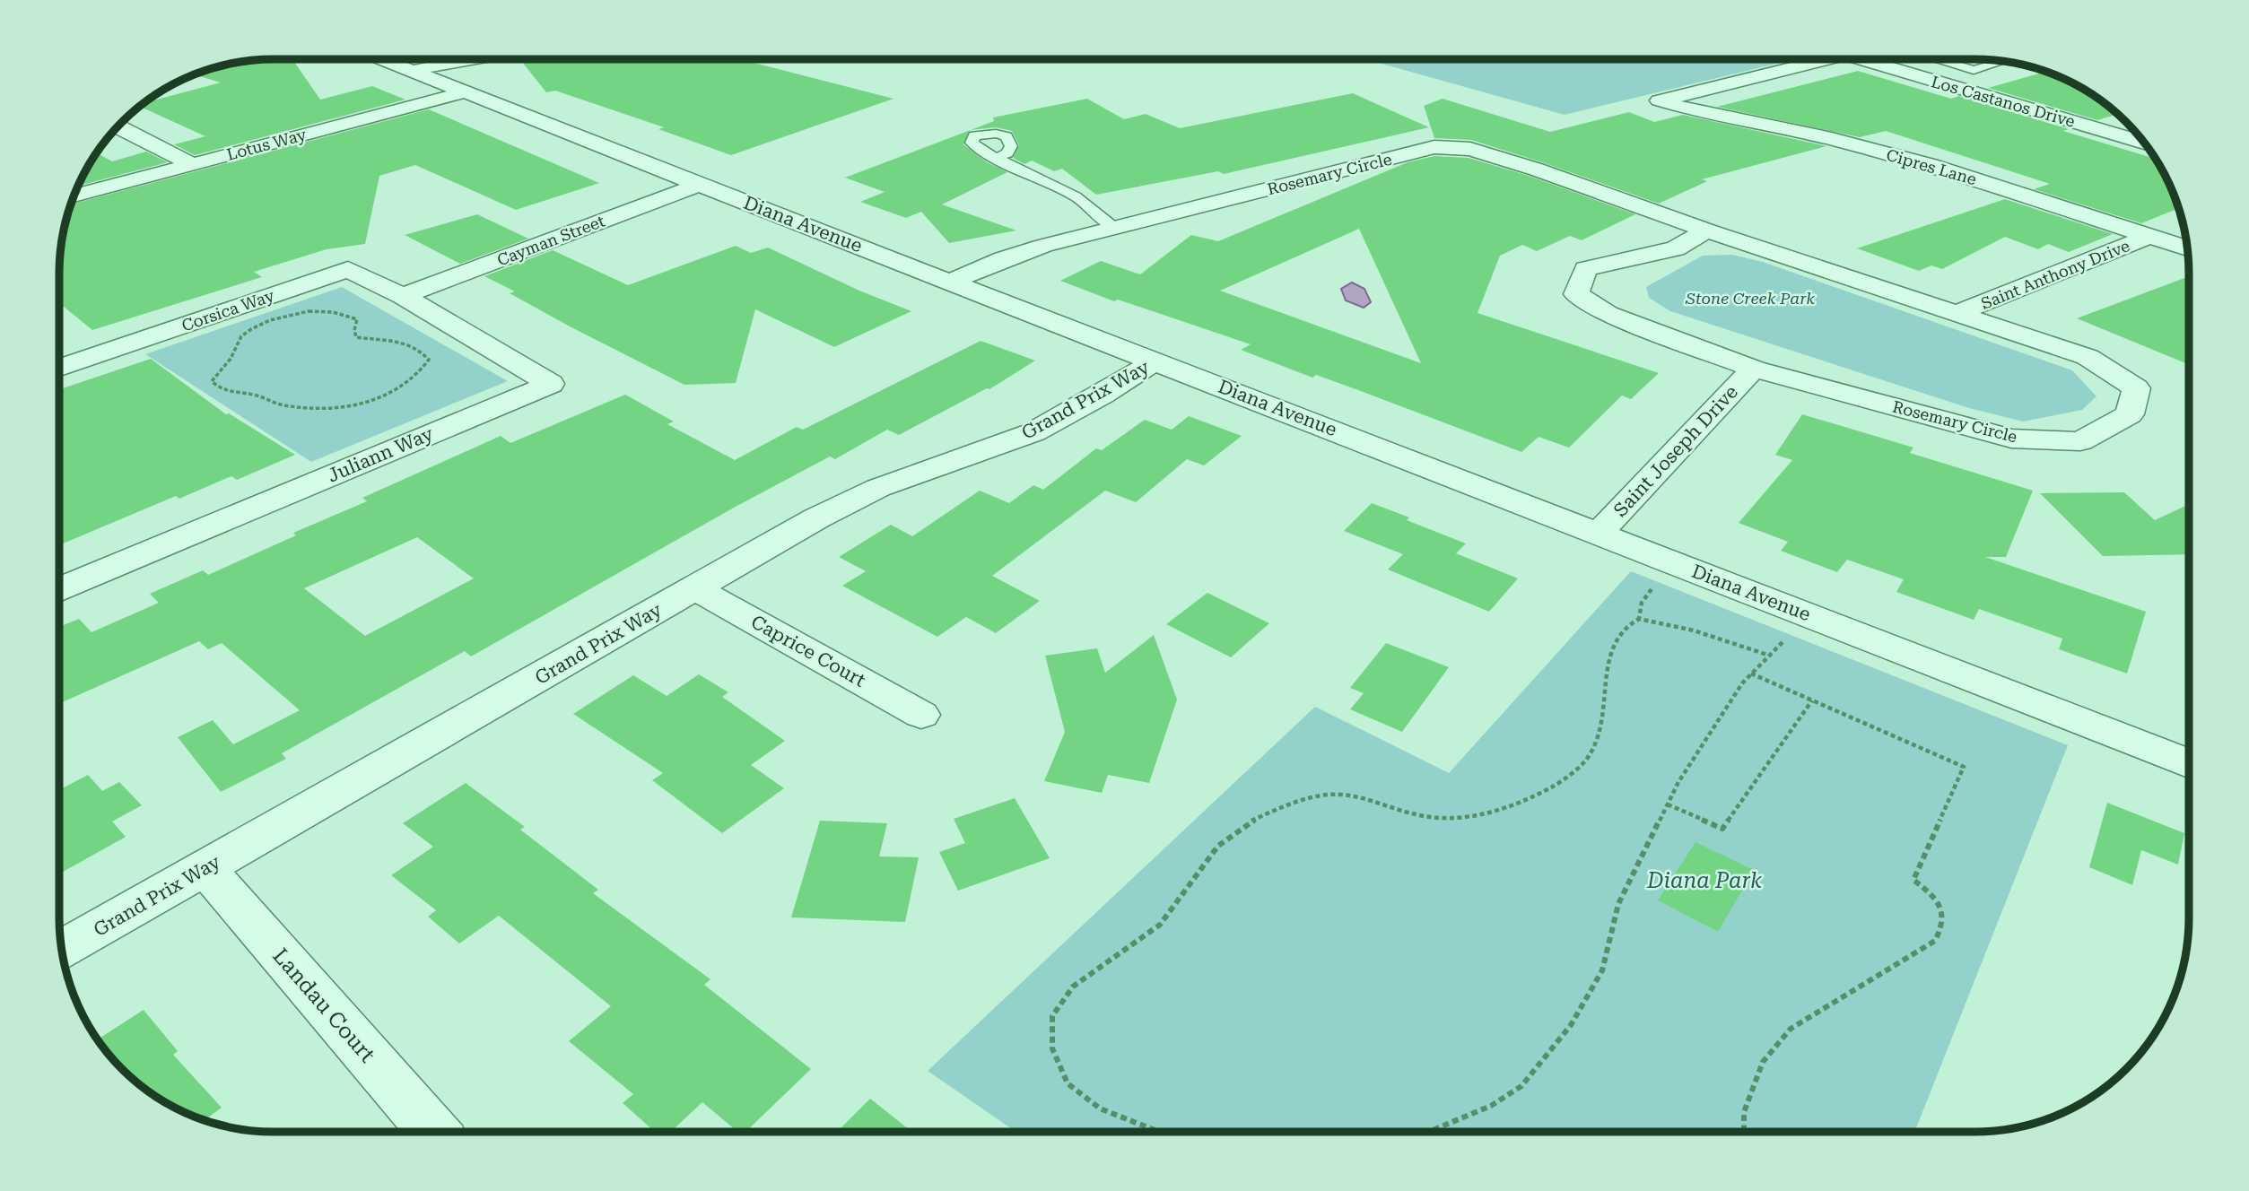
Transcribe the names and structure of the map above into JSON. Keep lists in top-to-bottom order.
{
  "streets": {
    "street": [
      "Los Castanos Drive",
      "Lotus Way",
      "Cipres Lane",
      "Rosemary Circle",
      "Diana Avenue",
      "Cayman Street",
      "Saint Anthony Drive",
      "Corsica Way",
      "Grand Prix Way",
      "Saint Joseph Drive",
      "Juliann Way",
      "Caprice Court",
      "Landau Court"
    ]
  },
  "crossings": [
    ["Lotus Way", "Diana Avenue"],
    ["Cipres Lane", "Saint Anthony Drive"],
    ["Rosemary Circle", "Diana Avenue"],
    ["Rosemary Circle", "Saint Anthony Drive"],
    ["Rosemary Circle", "Saint Joseph Drive"],
    ["Diana Avenue", "Cayman Street"],
    ["Diana Avenue", "Grand Prix Way"],
    ["Diana Avenue", "Saint Joseph Drive"],
    ["Cayman Street", "Corsica Way"],
    ["Cayman Street", "Juliann Way"],
    ["Corsica Way", "Juliann Way"],
    ["Grand Prix Way", "Caprice Court"],
    ["Grand Prix Way", "Landau Court"]
  ],
  "parks": ["Stone Creek Park", "Diana Park"]
}
